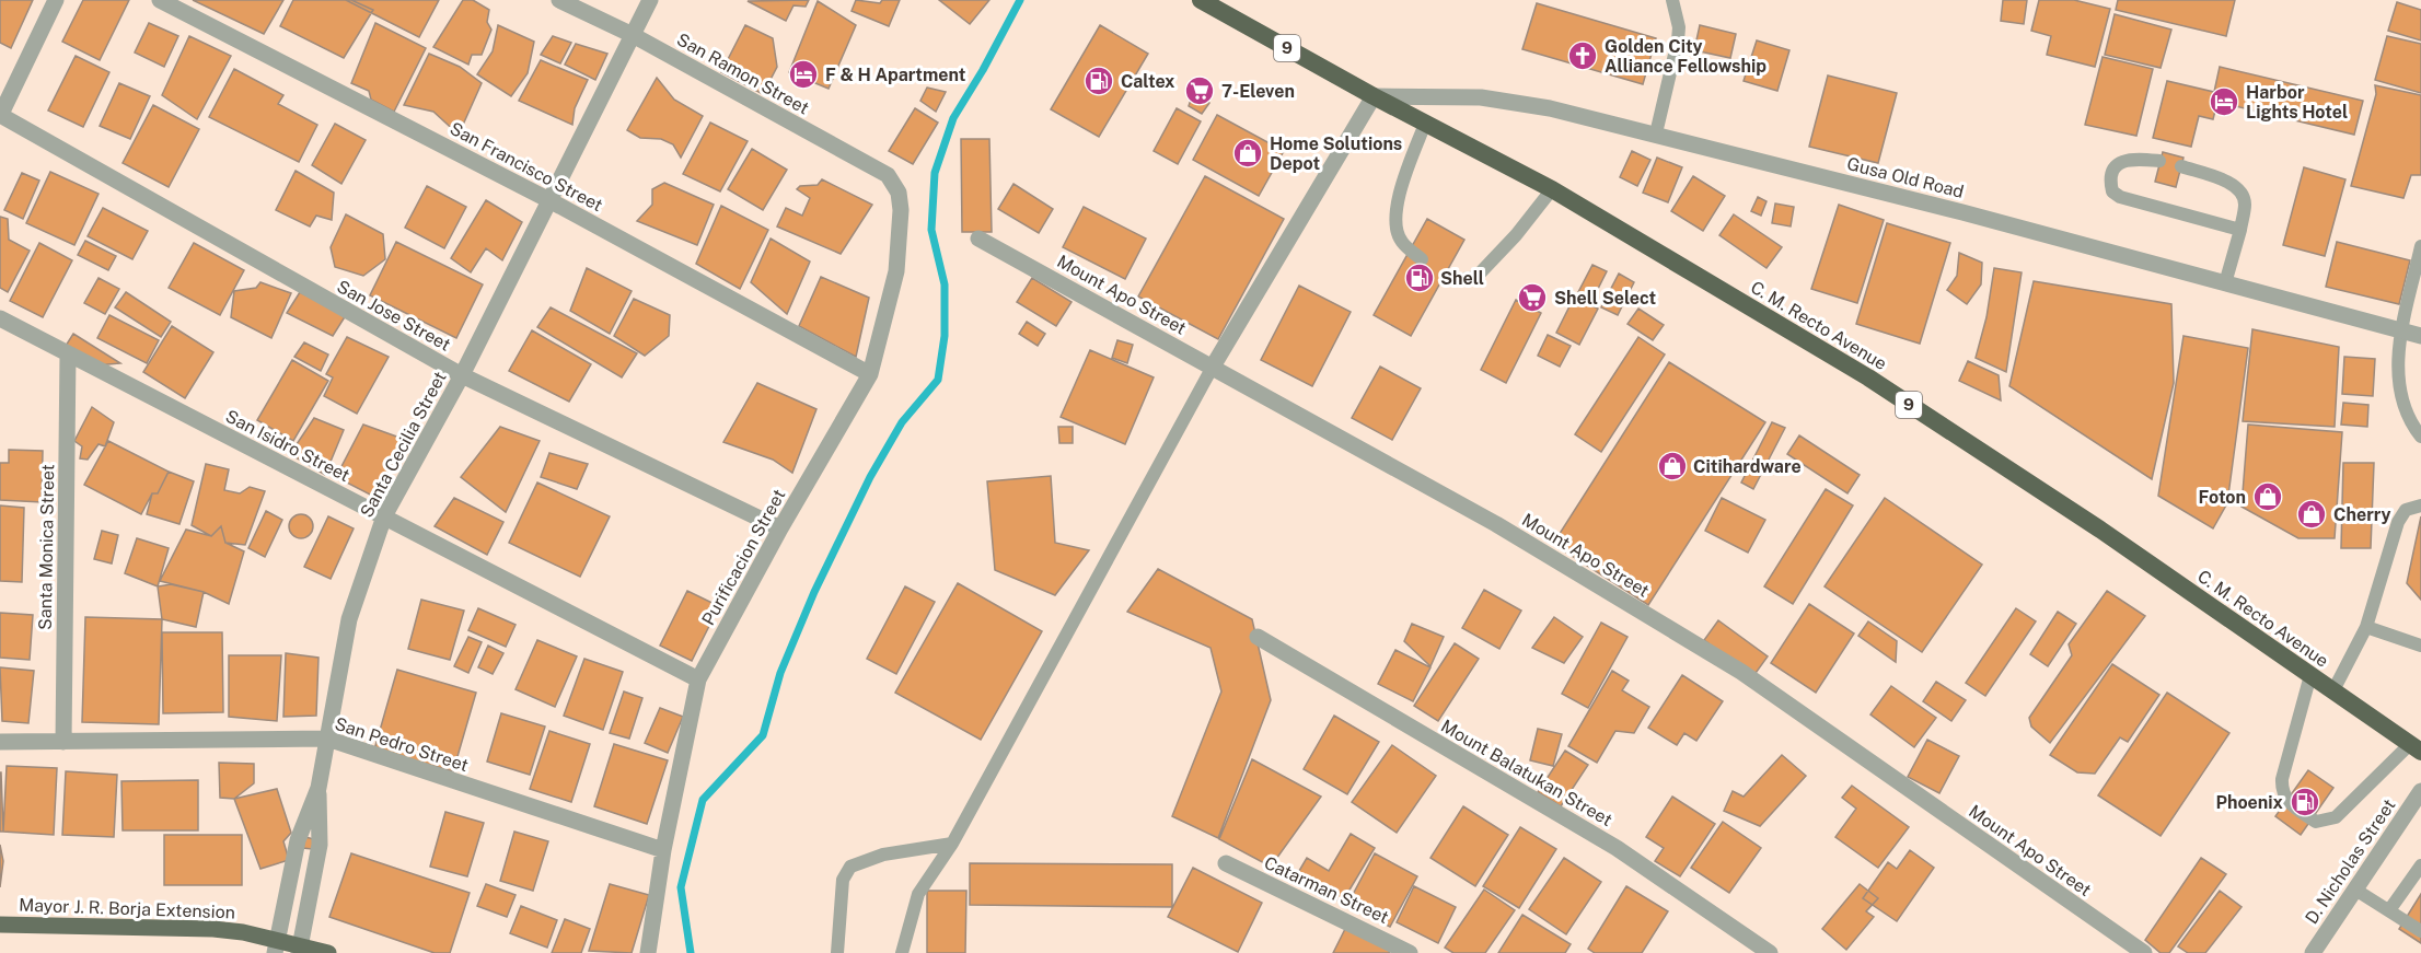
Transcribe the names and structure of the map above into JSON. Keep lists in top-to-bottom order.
{
  "streets": {
    "highway": ["9", "C. M. Recto Avenue"],
    "main road": ["Mayor J. R. Borja Extension"],
    "street": [
      "San Ramon Street",
      "San Francisco Street",
      "Gusa Old Road",
      "Mount Apo Street",
      "San Jose Street",
      "Santa Cecilia Street",
      "San Isidro Street",
      "Santa Monica Street",
      "Purificacion Street",
      "San Pedro Street",
      "Mount Balatukan Street",
      "D. Nicholas Street",
      "Catarman Street"
    ]
  },
  "crossings": [
    ["San Ramon Street", "Santa Cecilia Street"],
    ["San Ramon Street", "Purificacion Street"],
    ["San Francisco Street", "Santa Cecilia Street"],
    ["San Francisco Street", "Purificacion Street"],
    ["Gusa Old Road", "C. M. Recto Avenue"],
    ["San Jose Street", "Santa Cecilia Street"],
    ["San Jose Street", "Purificacion Street"],
    ["Santa Cecilia Street", "San Isidro Street"],
    ["Santa Cecilia Street", "San Pedro Street"],
    ["Santa Cecilia Street", "Mayor J. R. Borja Extension"],
    ["San Isidro Street", "Santa Monica Street"],
    ["San Isidro Street", "Purificacion Street"],
    ["Santa Monica Street", "San Pedro Street"],
    ["Purificacion Street", "San Pedro Street"]
  ],
  "places": {
    "church": ["Golden City Alliance Fellowship"],
    "hotel": ["F & H Apartment", "Harbor Lights Hotel"],
    "fuel station": ["Caltex", "Shell", "Phoenix"],
    "supermarket": ["7-Eleven", "Shell Select"],
    "shop": [
      "Home Solutions Depot",
      "Citihardware",
      "Foton",
      "Cherry"
    ]
  }
}
